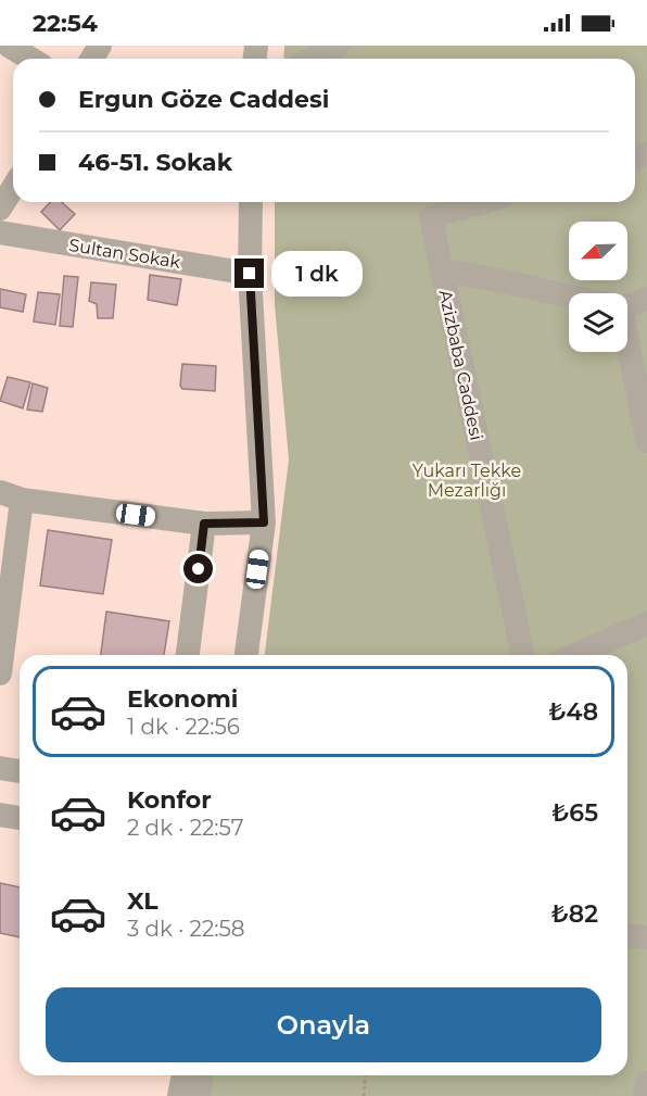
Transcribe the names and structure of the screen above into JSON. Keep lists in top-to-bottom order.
{
  "streets": {
    "street": ["Sultan Sokak", "Azizbaba Caddesi"]
  },
  "parks": ["Yukarı Tekke Mezarlığı"],
  "north": "bottom left",
  "page": {
    "status": "22:54",
    "banner": ["Ergun Göze Caddesi", "46-51. Sokak"],
    "bubble": "1 dk",
    "list": [
      {
        "name": "Ekonomi",
        "note": "1 dk · 22:56",
        "value": "₺48"
      },
      {
        "name": "Konfor",
        "note": "2 dk · 22:57",
        "value": "₺65"
      },
      {
        "name": "XL",
        "note": "3 dk · 22:58",
        "value": "₺82"
      }
    ],
    "buttons": "Onayla"
  }
}
